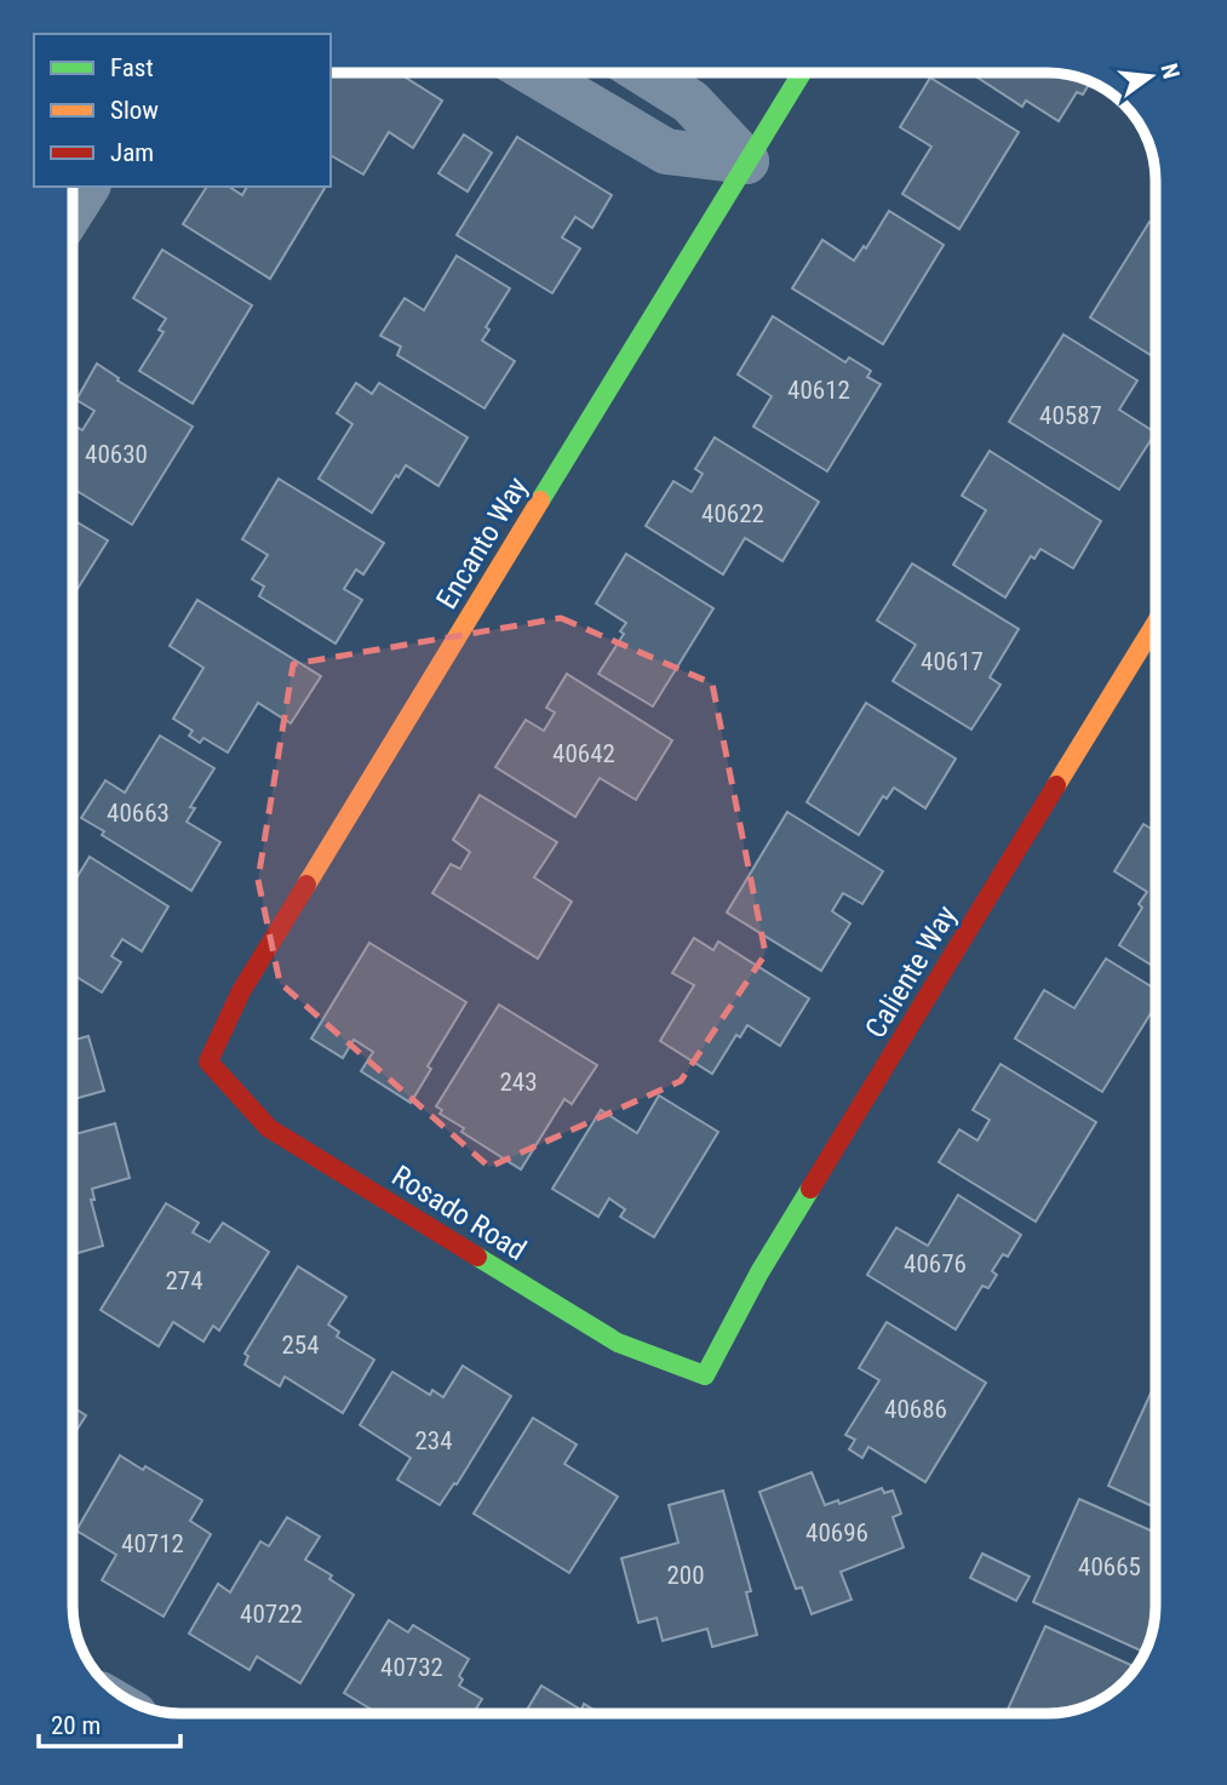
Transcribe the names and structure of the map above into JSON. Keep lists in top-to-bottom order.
{
  "streets": {
    "street": ["Encanto Way", "Caliente Way", "Rosado Road"]
  },
  "crossings": [
    ["Encanto Way", "Rosado Road"],
    ["Caliente Way", "Rosado Road"]
  ],
  "house_numbers": [
    "40612",
    "40587",
    "40630",
    "40622",
    "40617",
    "40642",
    "40663",
    "243",
    "40676",
    "274",
    "254",
    "40686",
    "234",
    "40696",
    "40712",
    "40665",
    "200",
    "40722",
    "40732"
  ],
  "legend": ["Fast", "Slow", "Jam"],
  "scale_bar": "20 m",
  "north": "right"
}
